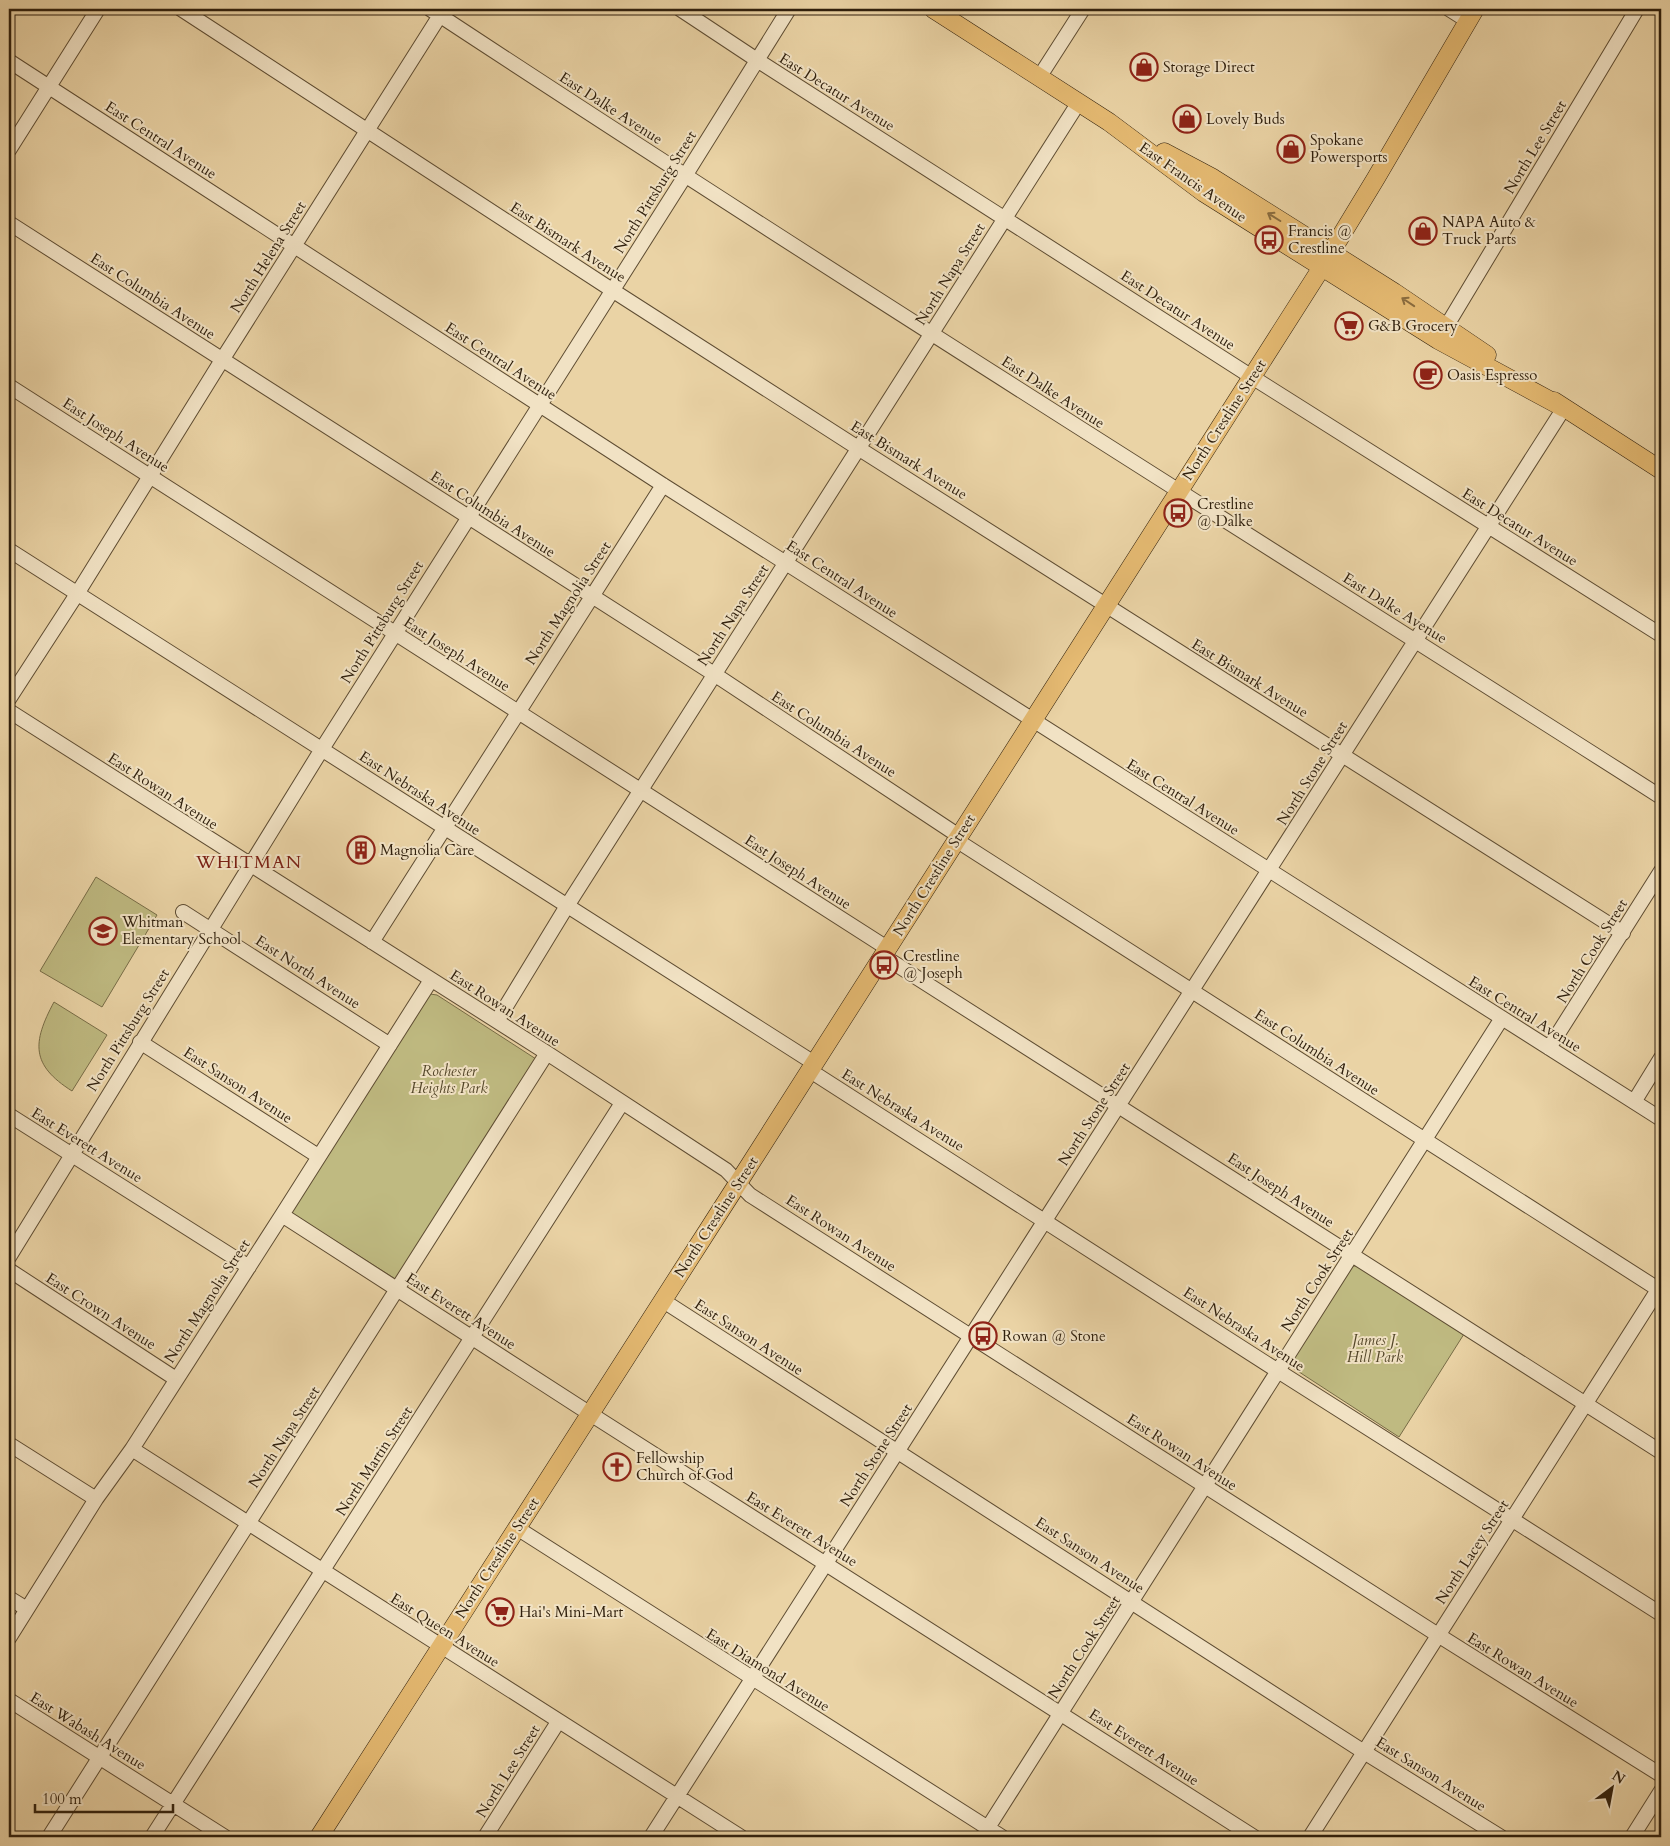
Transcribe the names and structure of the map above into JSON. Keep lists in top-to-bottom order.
{
  "streets": {
    "main road": ["East Francis Avenue", "North Crestline Street"],
    "street": [
      "East Decatur Avenue",
      "East Dalke Avenue",
      "East Central Avenue",
      "North Lee Street",
      "North Pittsburg Street",
      "East Bismark Avenue",
      "North Helena Street",
      "North Napa Street",
      "East Columbia Avenue",
      "East Joseph Avenue",
      "North Magnolia Street",
      "North Stone Street",
      "East Rowan Avenue",
      "East Nebraska Avenue",
      "North Cook Street",
      "East North Avenue",
      "East Sanson Avenue",
      "East Everett Avenue",
      "East Crown Avenue",
      "North Martin Street",
      "North Lacey Street",
      "East Queen Avenue",
      "East Diamond Avenue",
      "East Wabash Avenue"
    ]
  },
  "crossings": [
    ["East Decatur Avenue", "North Pittsburg Street"],
    ["East Decatur Avenue", "North Napa Street"],
    ["East Decatur Avenue", "North Crestline Street"],
    ["East Decatur Avenue", "North Stone Street"],
    ["East Dalke Avenue", "North Pittsburg Street"],
    ["East Dalke Avenue", "North Helena Street"],
    ["East Dalke Avenue", "North Napa Street"],
    ["East Dalke Avenue", "North Crestline Street"],
    ["East Dalke Avenue", "North Stone Street"],
    ["East Central Avenue", "North Pittsburg Street"],
    ["East Central Avenue", "North Helena Street"],
    ["East Central Avenue", "North Napa Street"],
    ["East Central Avenue", "North Crestline Street"],
    ["East Central Avenue", "North Magnolia Street"],
    ["East Central Avenue", "North Stone Street"],
    ["East Central Avenue", "North Cook Street"],
    ["North Lee Street", "East Francis Avenue"],
    ["North Lee Street", "East Queen Avenue"],
    ["East Francis Avenue", "North Napa Street"],
    ["East Francis Avenue", "North Crestline Street"],
    ["East Francis Avenue", "North Stone Street"],
    ["North Pittsburg Street", "East Bismark Avenue"],
    ["North Pittsburg Street", "East Columbia Avenue"],
    ["North Pittsburg Street", "East Joseph Avenue"],
    ["North Pittsburg Street", "East Rowan Avenue"],
    ["North Pittsburg Street", "East Nebraska Avenue"],
    ["North Pittsburg Street", "East North Avenue"],
    ["North Pittsburg Street", "East Sanson Avenue"],
    ["North Pittsburg Street", "East Everett Avenue"],
    ["East Bismark Avenue", "North Helena Street"],
    ["East Bismark Avenue", "North Napa Street"],
    ["East Bismark Avenue", "North Crestline Street"],
    ["East Bismark Avenue", "North Stone Street"],
    ["East Bismark Avenue", "North Cook Street"],
    ["North Helena Street", "East Columbia Avenue"],
    ["North Helena Street", "East Joseph Avenue"],
    ["North Helena Street", "East Nebraska Avenue"],
    ["North Napa Street", "East Columbia Avenue"],
    ["North Napa Street", "East Joseph Avenue"],
    ["North Napa Street", "East Rowan Avenue"],
    ["North Napa Street", "East Nebraska Avenue"],
    ["North Napa Street", "East Everett Avenue"],
    ["North Napa Street", "East Queen Avenue"],
    ["North Napa Street", "East Wabash Avenue"],
    ["East Columbia Avenue", "North Crestline Street"],
    ["East Columbia Avenue", "North Magnolia Street"],
    ["East Columbia Avenue", "North Stone Street"],
    ["East Columbia Avenue", "North Cook Street"],
    ["East Columbia Avenue", "North Lacey Street"],
    ["North Crestline Street", "East Joseph Avenue"],
    ["North Crestline Street", "East Rowan Avenue"],
    ["North Crestline Street", "East Nebraska Avenue"],
    ["North Crestline Street", "East Sanson Avenue"],
    ["North Crestline Street", "East Everett Avenue"],
    ["North Crestline Street", "East Queen Avenue"],
    ["North Crestline Street", "East Diamond Avenue"],
    ["East Joseph Avenue", "North Magnolia Street"],
    ["East Joseph Avenue", "North Stone Street"],
    ["East Joseph Avenue", "North Cook Street"],
    ["East Joseph Avenue", "North Lacey Street"],
    ["North Magnolia Street", "East Rowan Avenue"],
    ["North Magnolia Street", "East Nebraska Avenue"],
    ["North Magnolia Street", "East North Avenue"],
    ["North Magnolia Street", "East Sanson Avenue"],
    ["North Magnolia Street", "East Everett Avenue"],
    ["North Magnolia Street", "East Crown Avenue"],
    ["North Magnolia Street", "East Queen Avenue"],
    ["North Stone Street", "East Rowan Avenue"],
    ["North Stone Street", "East Nebraska Avenue"],
    ["North Stone Street", "East Sanson Avenue"],
    ["North Stone Street", "East Everett Avenue"],
    ["North Stone Street", "East Queen Avenue"],
    ["North Stone Street", "East Diamond Avenue"],
    ["East Rowan Avenue", "North Cook Street"],
    ["East Rowan Avenue", "North Martin Street"],
    ["East Rowan Avenue", "North Lacey Street"],
    ["East Nebraska Avenue", "North Cook Street"],
    ["East Nebraska Avenue", "North Lacey Street"],
    ["North Cook Street", "East Sanson Avenue"],
    ["North Cook Street", "East Everett Avenue"],
    ["North Cook Street", "East Diamond Avenue"],
    ["East Sanson Avenue", "North Lacey Street"],
    ["East Everett Avenue", "North Martin Street"],
    ["North Martin Street", "East Queen Avenue"],
    ["North Martin Street", "East Wabash Avenue"]
  ],
  "districts": ["WHITMAN"],
  "parks": ["Rochester Heights Park", "James J. Hill Park"],
  "places": {
    "shop": [
      "Storage Direct",
      "Lovely Buds",
      "Spokane Powersports",
      "NAPA Auto & Truck Parts"
    ],
    "bus stop": [
      "Francis @ Crestline",
      "Crestline @ Dalke",
      "Crestline @ Joseph",
      "Rowan @ Stone"
    ],
    "supermarket": ["G&B Grocery", "Hai's Mini-Mart"],
    "cafe": ["Oasis Espresso"],
    "building": ["Magnolia Care"],
    "school or university": ["Whitman Elementary School"],
    "church": ["Fellowship Church of God"]
  },
  "scale_bar": "100 m",
  "north": "top right"
}
